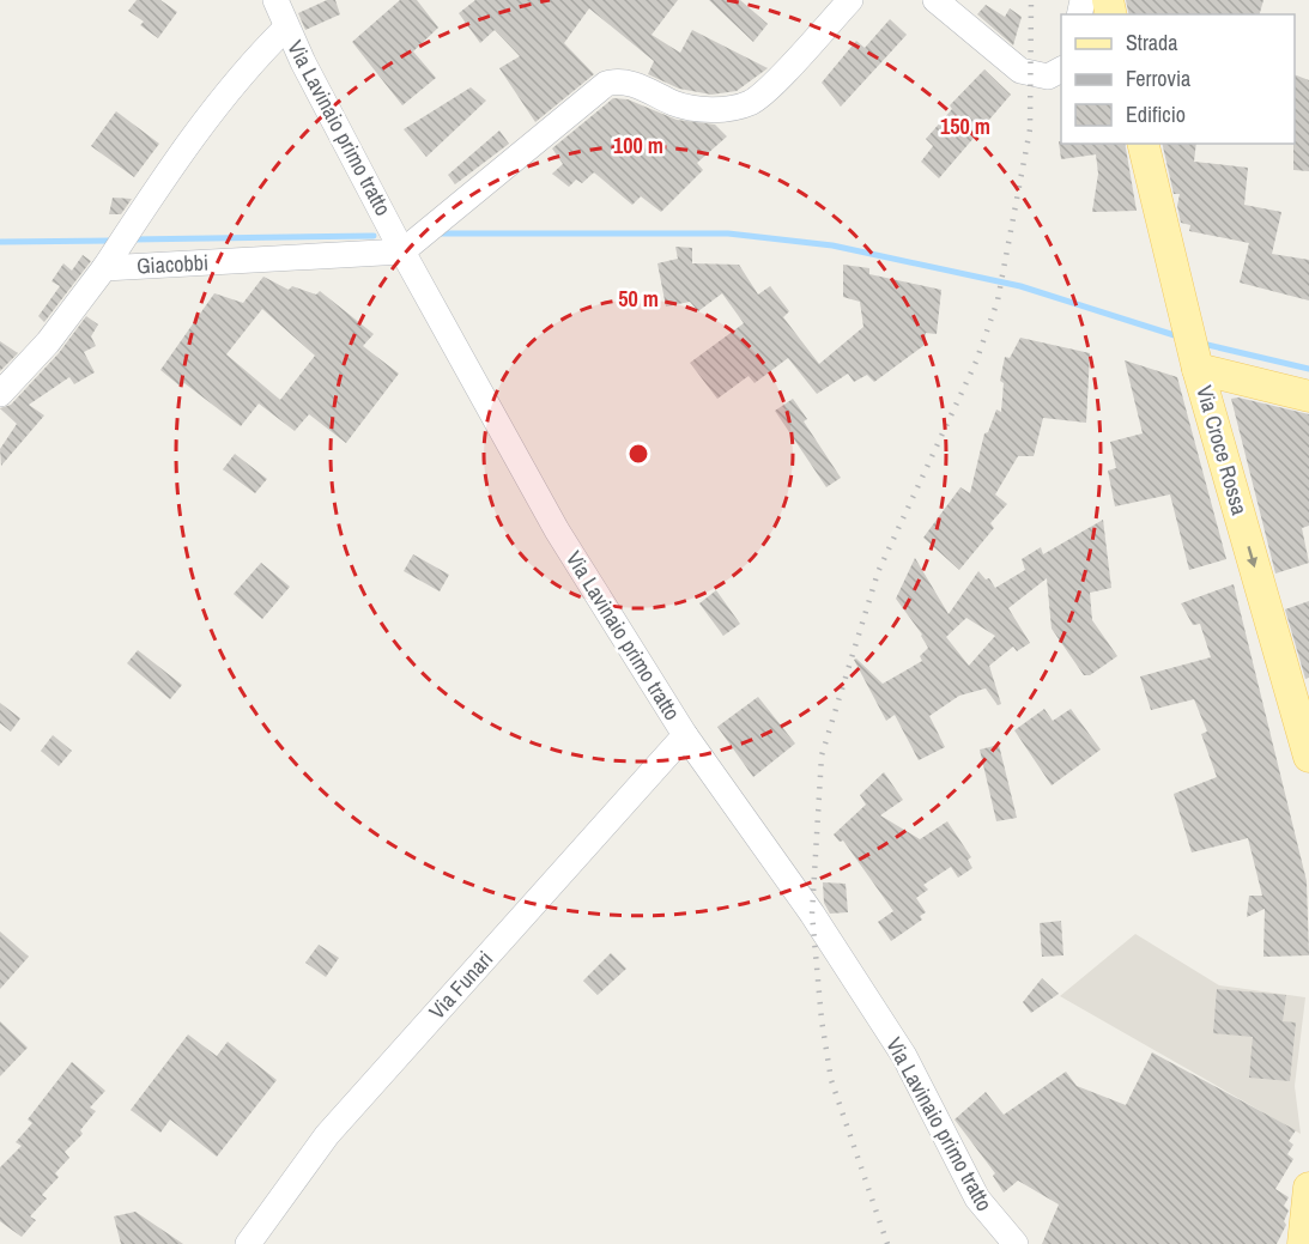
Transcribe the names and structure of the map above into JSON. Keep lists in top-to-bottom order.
{
  "streets": {
    "main road": ["Via Croce Rossa"],
    "street": ["Via Lavinaio primo tratto", "Giacobbi", "Via Funari"]
  },
  "crossings": [
    ["Via Lavinaio primo tratto", "Giacobbi"],
    ["Via Lavinaio primo tratto", "Via Funari"]
  ],
  "one_way": ["Via Croce Rossa"],
  "legend": ["Strada", "Ferrovia", "Edificio"],
  "rings": ["150 m", "100 m", "50 m"]
}
